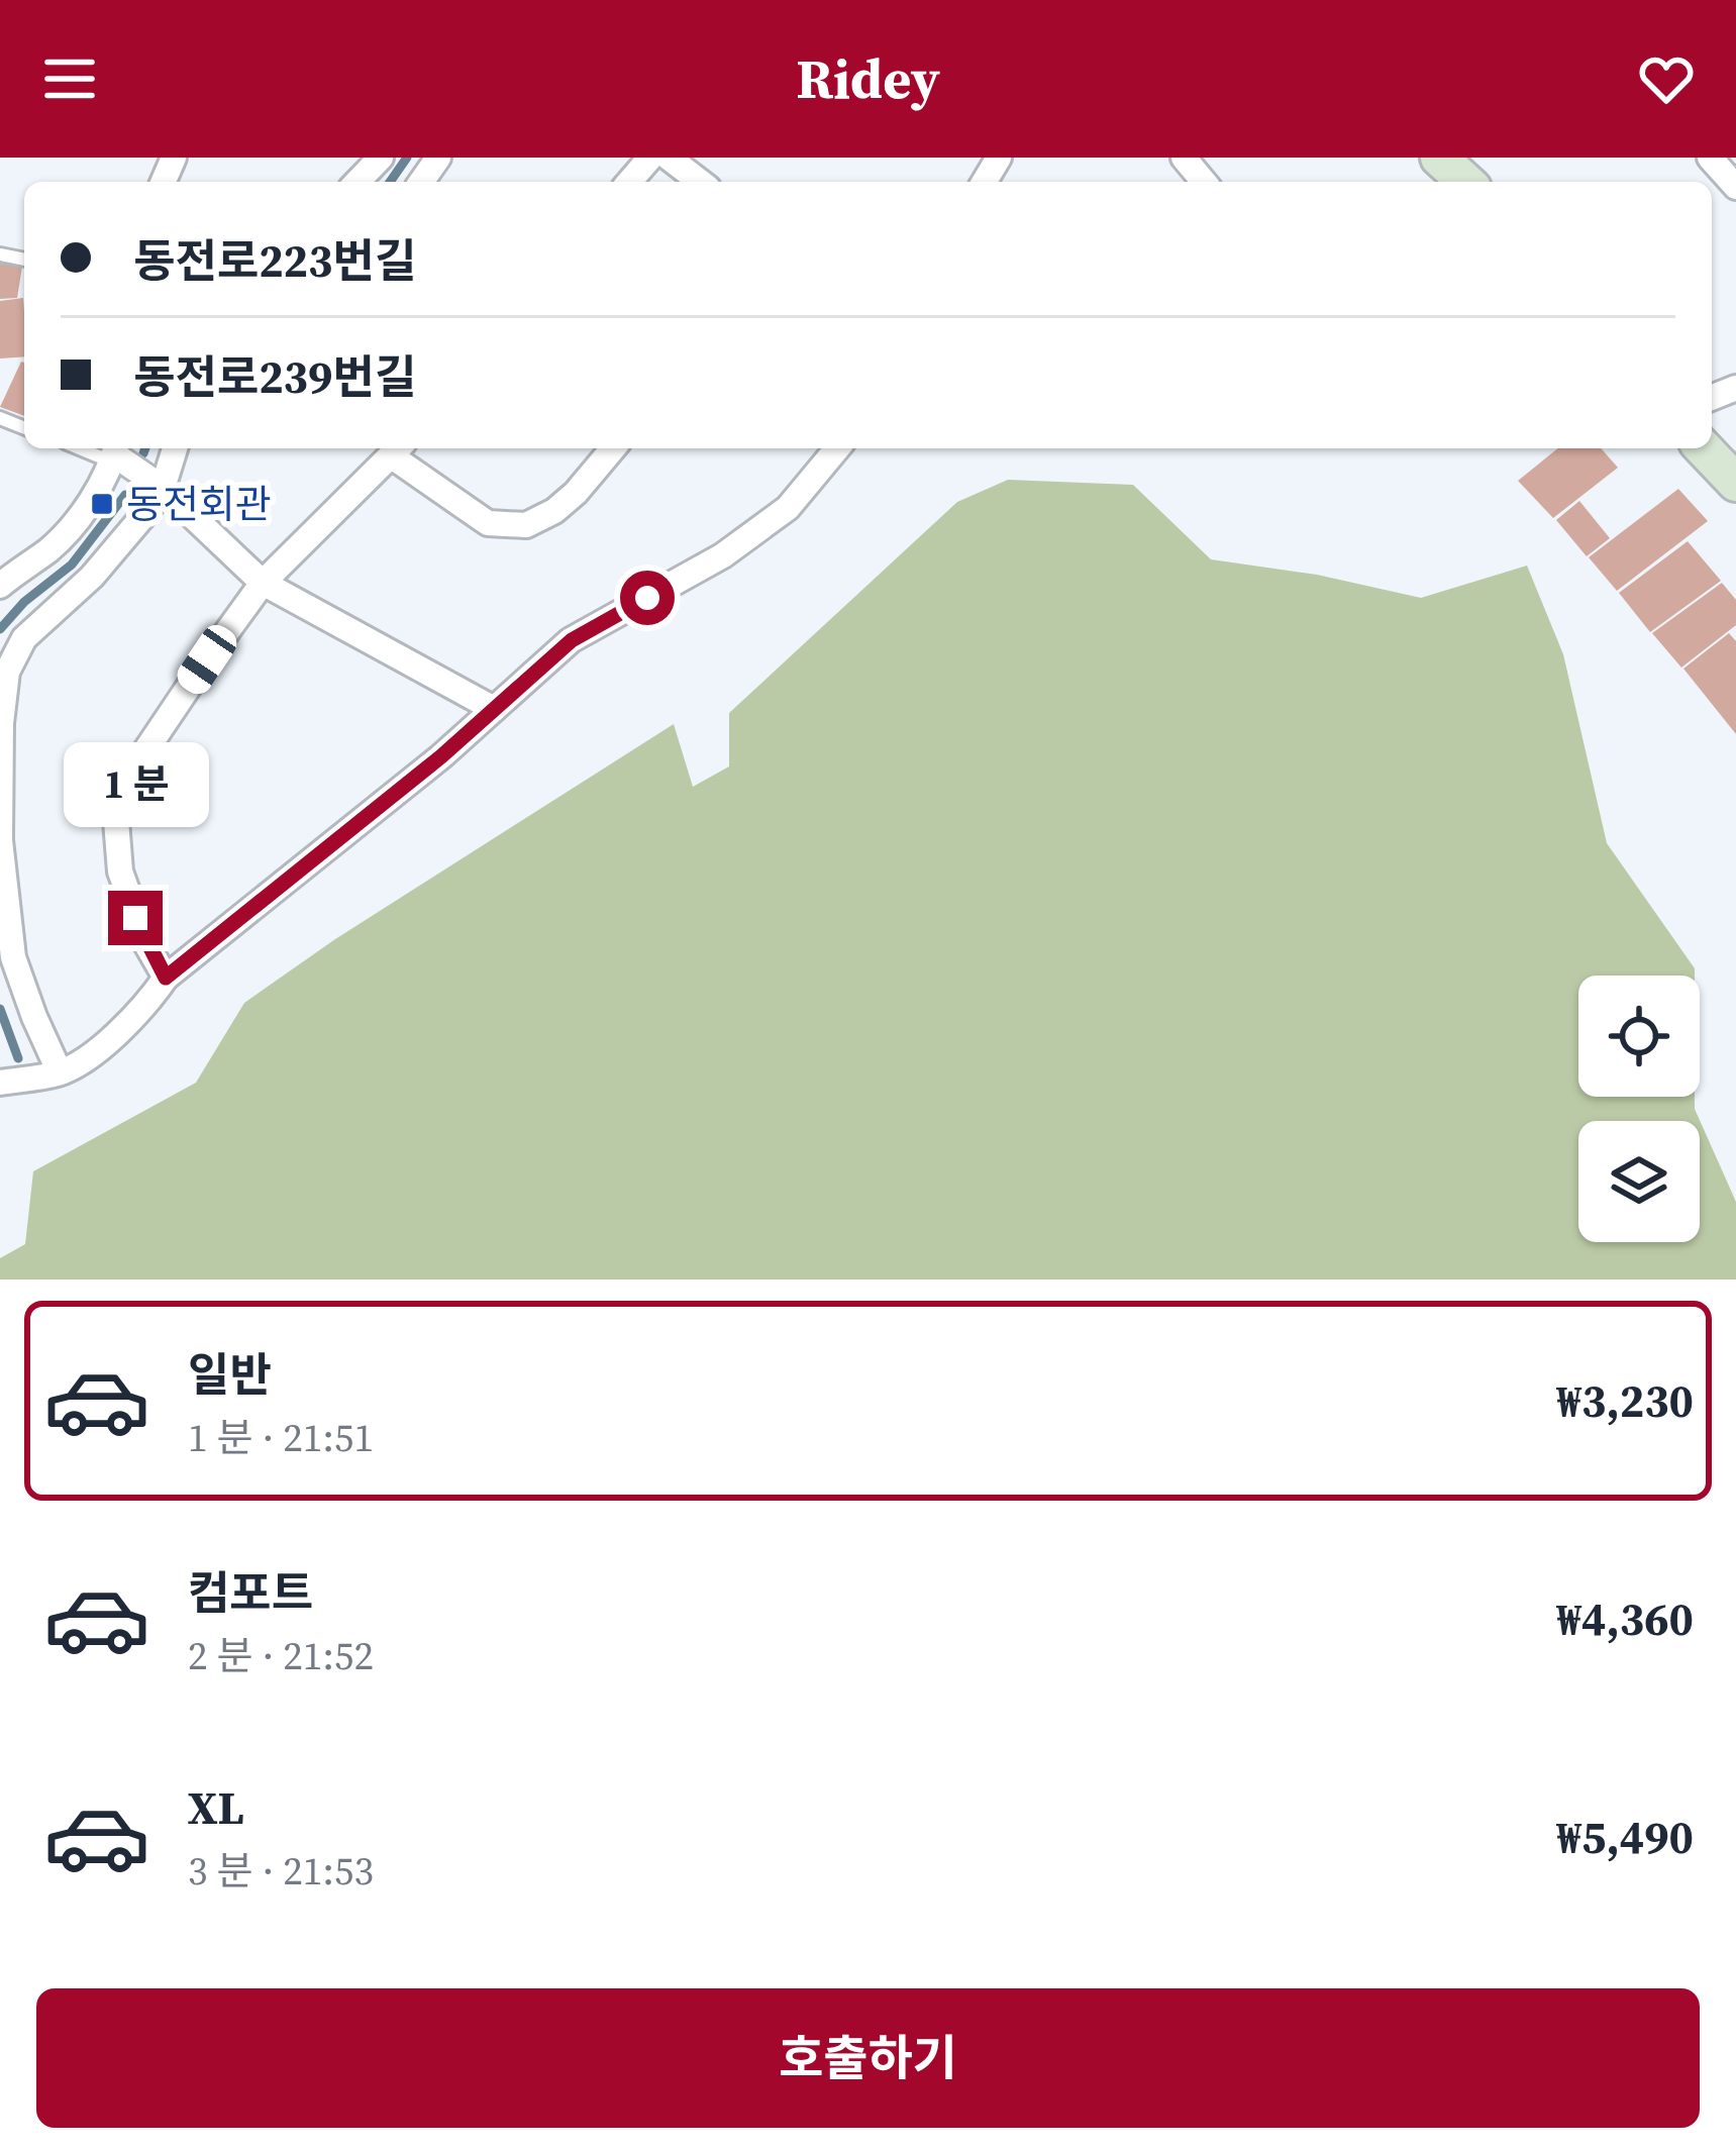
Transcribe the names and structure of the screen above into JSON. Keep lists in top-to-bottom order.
{
  "places": {
    "transit": ["동전회관"]
  },
  "page": {
    "header": "Ridey",
    "banner": ["동전로223번길", "동전로239번길"],
    "bubble": "1 분",
    "list": [
      {
        "name": "일반",
        "note": "1 분 · 21:51",
        "value": "₩3,230"
      },
      {
        "name": "컴포트",
        "note": "2 분 · 21:52",
        "value": "₩4,360"
      },
      {
        "name": "XL",
        "note": "3 분 · 21:53",
        "value": "₩5,490"
      }
    ],
    "buttons": "호출하기"
  }
}
